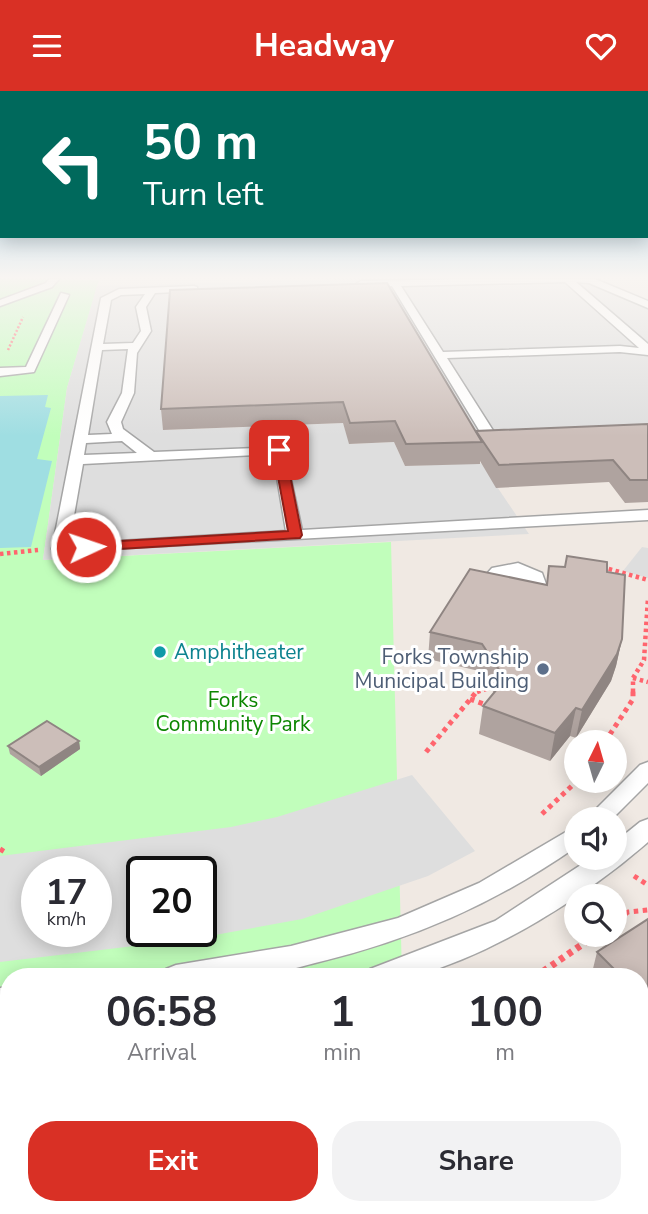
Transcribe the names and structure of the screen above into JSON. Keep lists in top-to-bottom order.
{
  "parks": ["Forks Community Park"],
  "places": ["Amphitheater", "Forks Township Municipal Building"],
  "north": "top",
  "page": {
    "header": "Headway",
    "turn": ["50 m", "Turn left"],
    "speed": "17 km/h",
    "limit": "20",
    "eta": [
      "06:58",
      "Arrival",
      "1",
      "min",
      "100",
      "m"
    ],
    "buttons": ["Exit", "Share"]
  }
}
